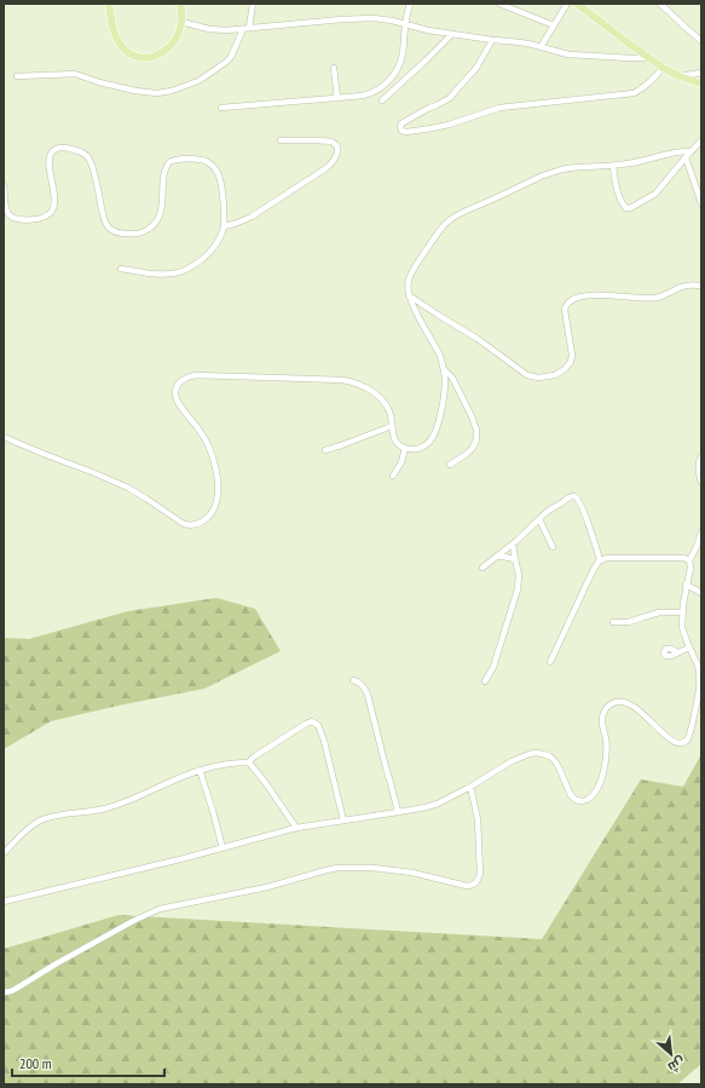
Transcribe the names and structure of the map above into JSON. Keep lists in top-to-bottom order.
{
  "scale_bar": "200 m",
  "north": "bottom right"
}
